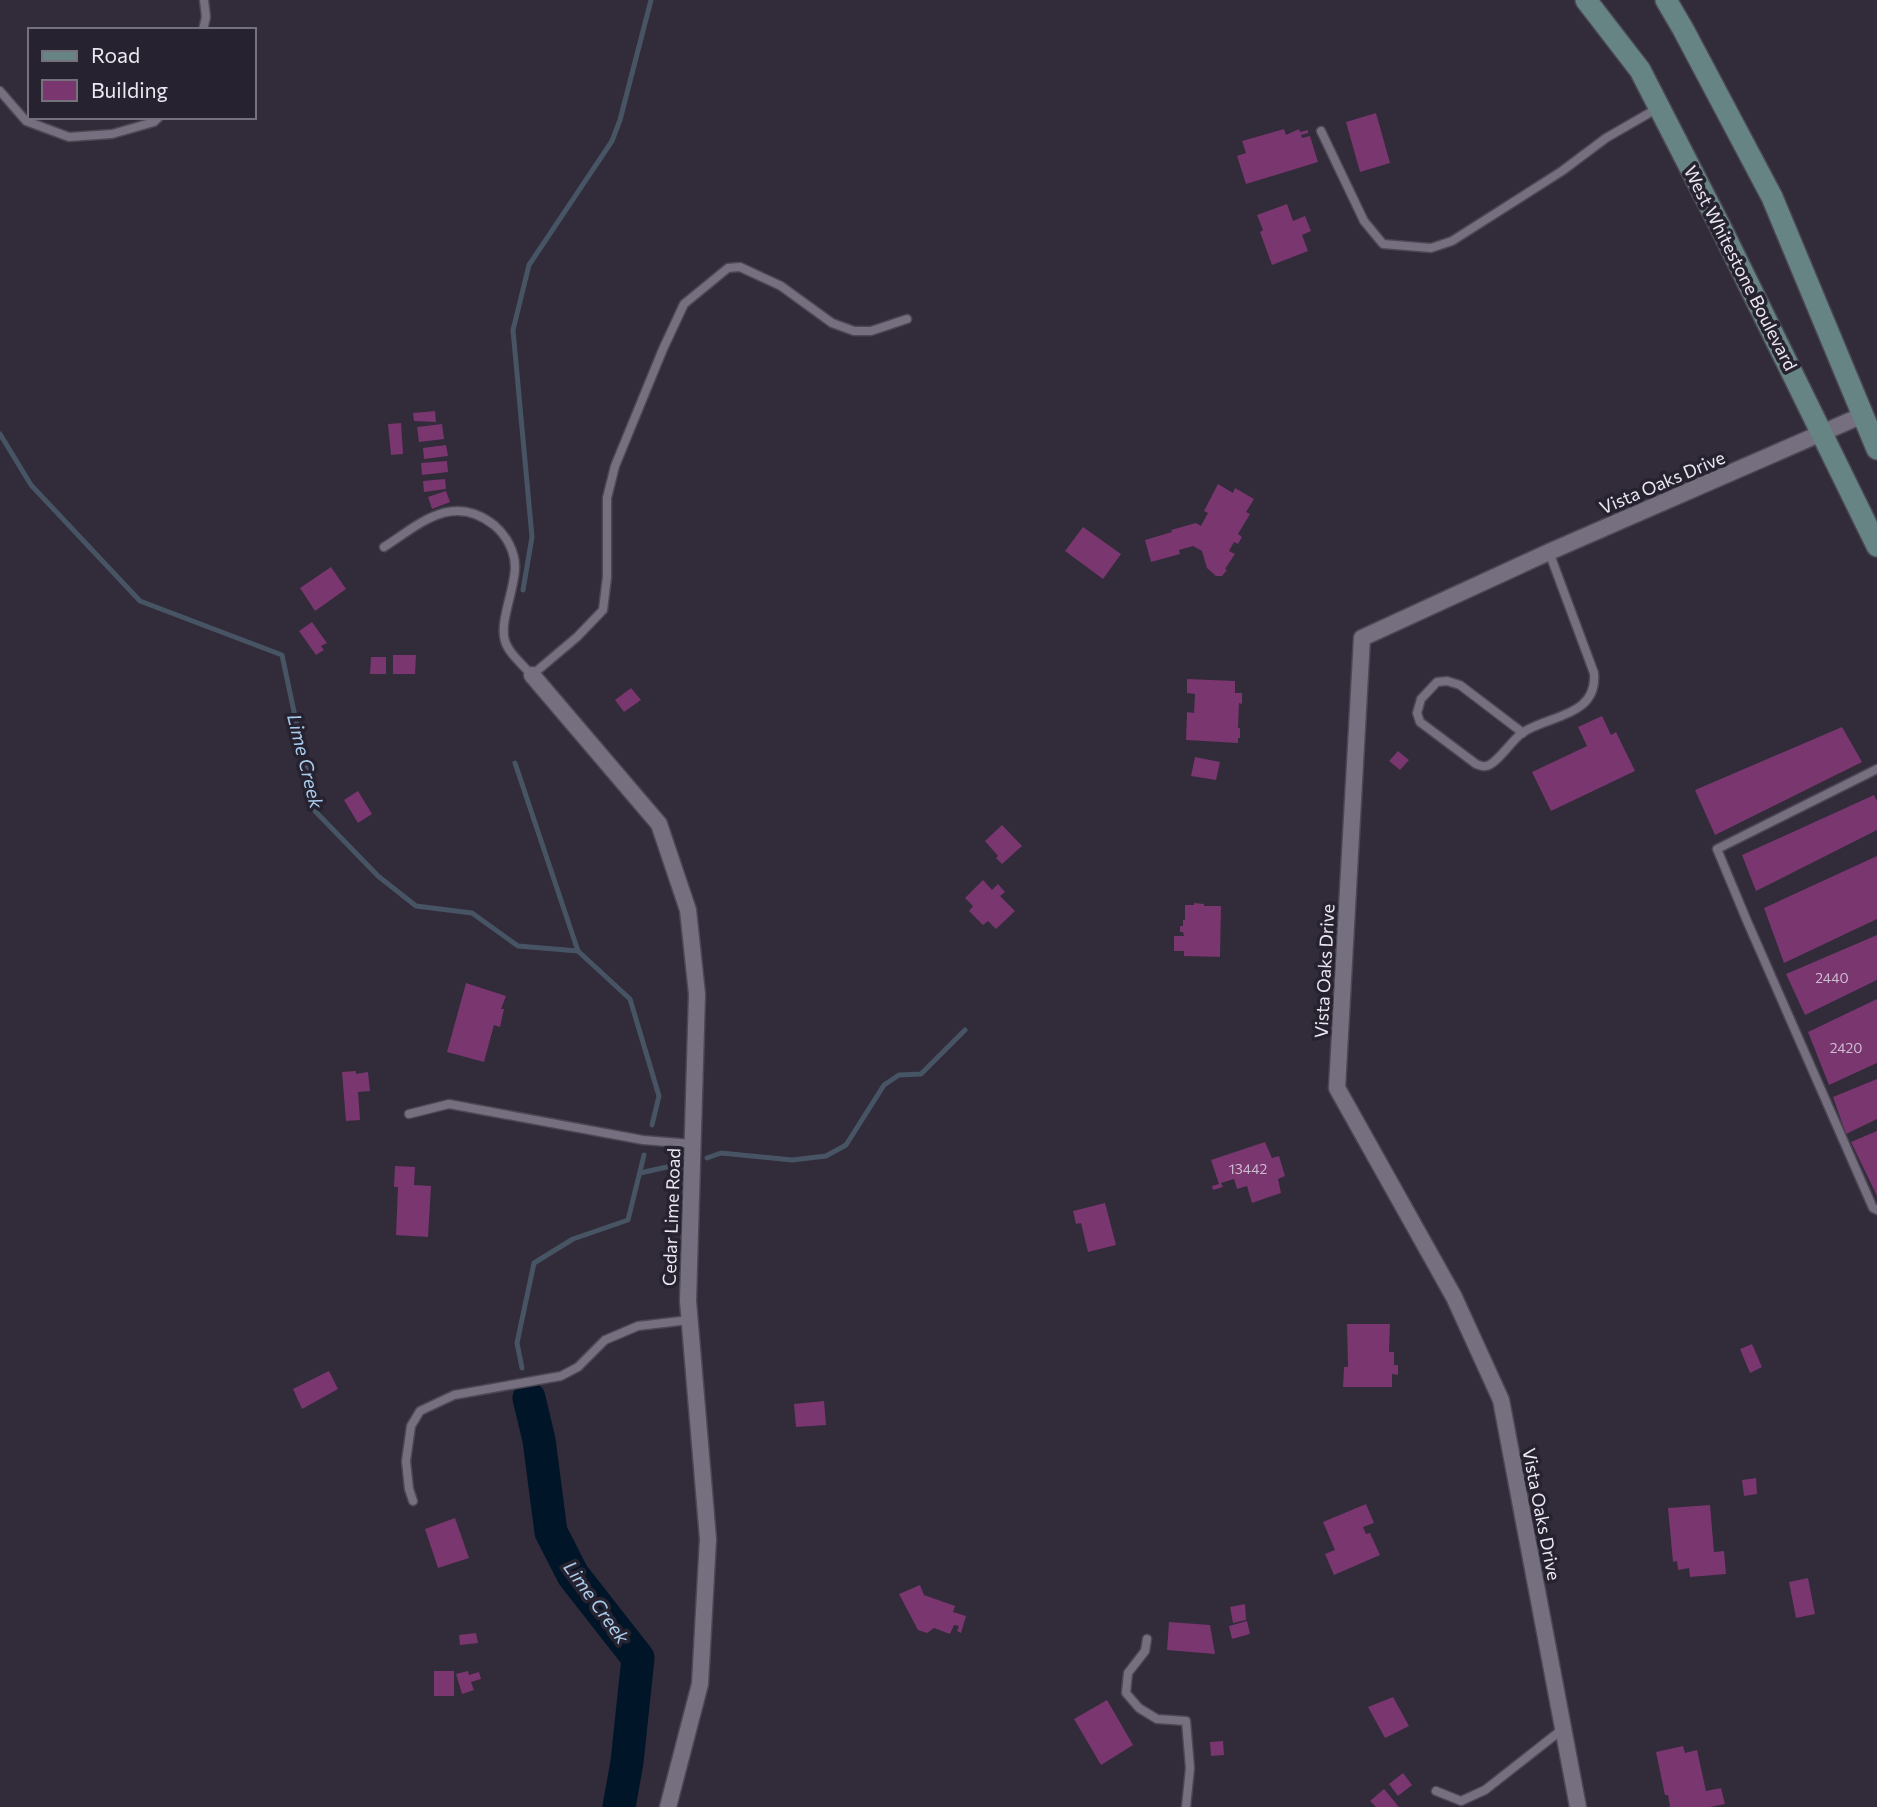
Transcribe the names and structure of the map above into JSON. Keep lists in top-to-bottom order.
{
  "streets": {
    "main road": ["West Whitestone Boulevard"],
    "street": ["Vista Oaks Drive", "Cedar Lime Road"]
  },
  "crossings": [
    ["West Whitestone Boulevard", "Vista Oaks Drive"]
  ],
  "water": ["Lime Creek"],
  "house_numbers": ["2440", "2420", "13442"],
  "legend": ["Road", "Building"]
}
